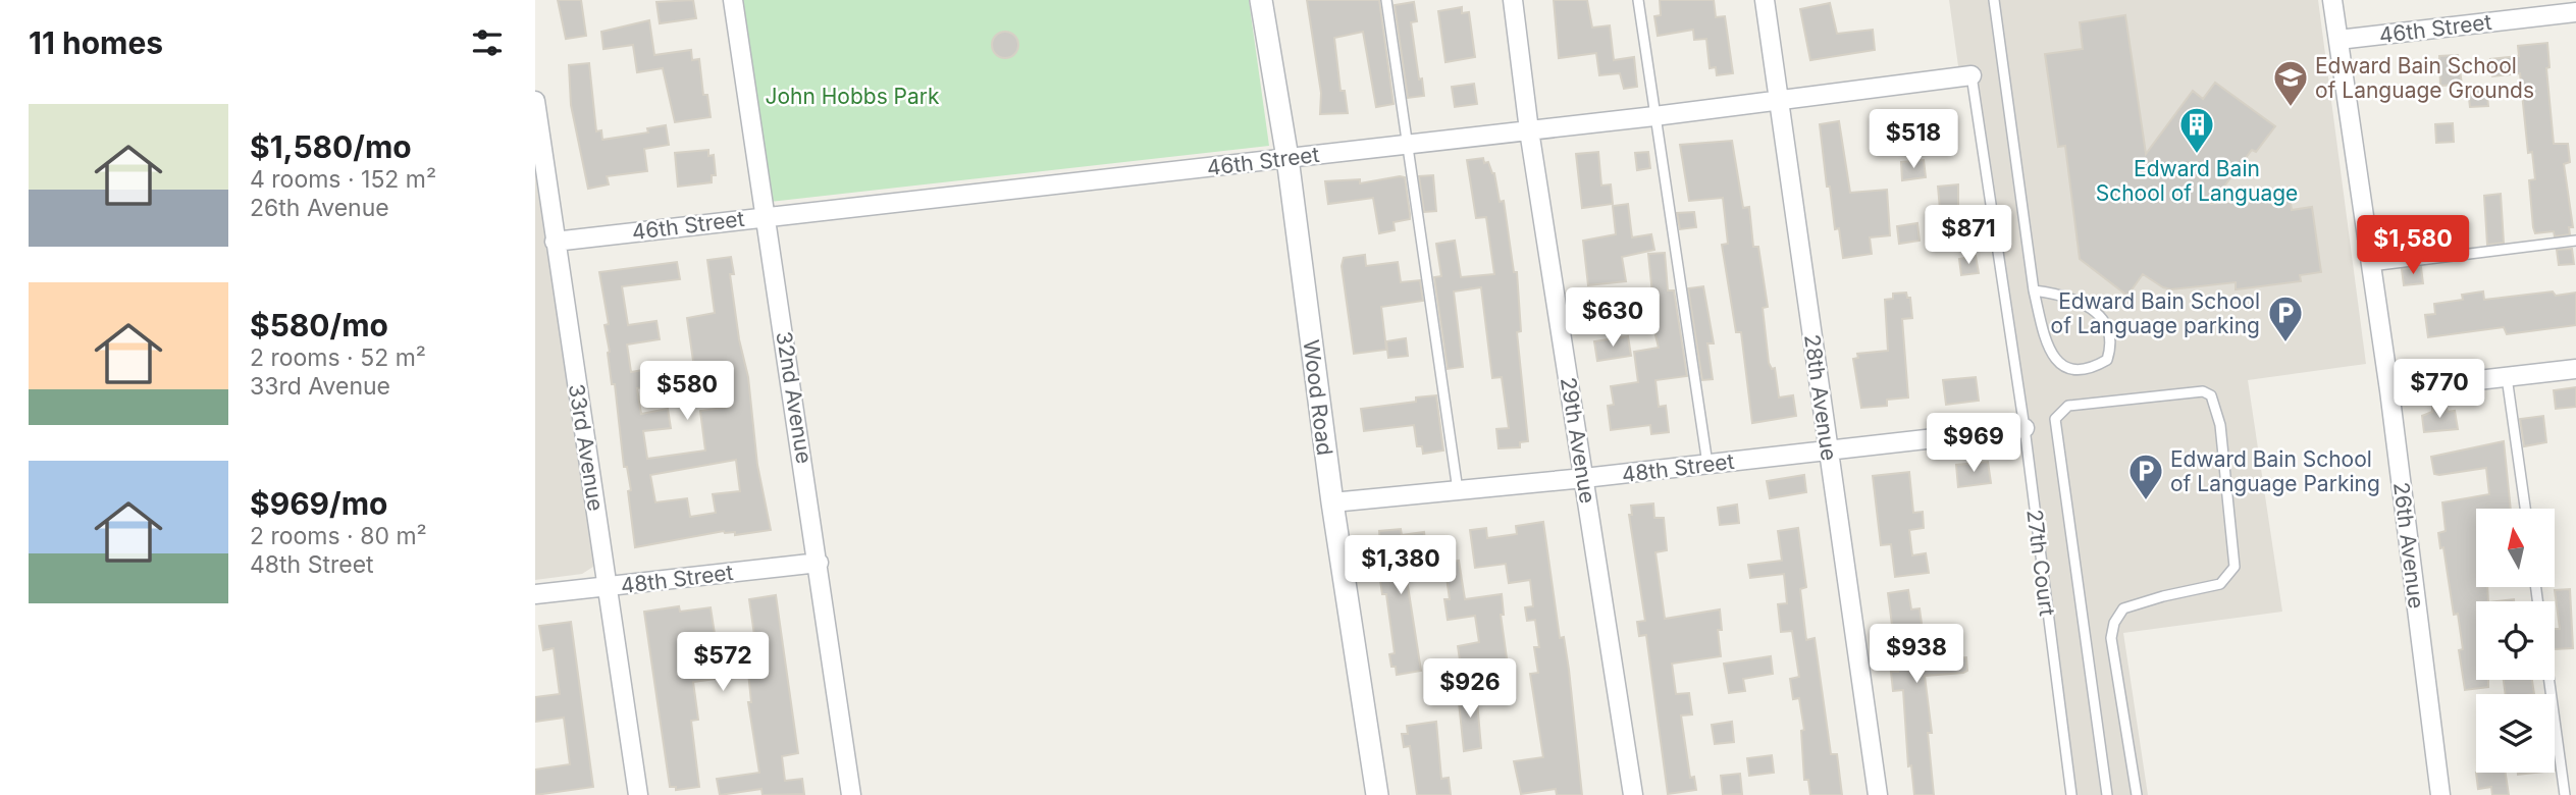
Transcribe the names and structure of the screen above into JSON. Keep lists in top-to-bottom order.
{
  "streets": {
    "street": [
      "46th Street",
      "32nd Avenue",
      "Wood Road",
      "28th Avenue",
      "29th Avenue",
      "33rd Avenue",
      "48th Street",
      "26th Avenue"
    ],
    "lane": ["27th Court"]
  },
  "crossings": [
    ["46th Street", "32nd Avenue"],
    ["46th Street", "Wood Road"],
    ["46th Street", "28th Avenue"],
    ["46th Street", "29th Avenue"],
    ["46th Street", "33rd Avenue"],
    ["46th Street", "26th Avenue"],
    ["46th Street", "27th Court"],
    ["32nd Avenue", "48th Street"],
    ["Wood Road", "48th Street"],
    ["28th Avenue", "48th Street"],
    ["29th Avenue", "48th Street"],
    ["33rd Avenue", "48th Street"],
    ["48th Street", "27th Court"]
  ],
  "parks": ["John Hobbs Park"],
  "places": {
    "school or university": ["Edward Bain School of Language Grounds"],
    "building": ["Edward Bain School of Language"],
    "parking": ["Edward Bain School of Language parking", "Edward Bain School of Language Parking"]
  },
  "north": "top",
  "page": {
    "heading": "11 homes",
    "list": [
      {
        "name": "$1,580/mo",
        "note": "4 rooms · 152 m² · 26th Avenue"
      },
      {
        "name": "$580/mo",
        "note": "2 rooms · 52 m² · 33rd Avenue"
      },
      {
        "name": "$969/mo",
        "note": "2 rooms · 80 m² · 48th Street"
      }
    ],
    "price": [
      "$518",
      "$871",
      "$1,580",
      "$630",
      "$770",
      "$580",
      "$969",
      "$1,380",
      "$938",
      "$572",
      "$926"
    ]
  }
}
